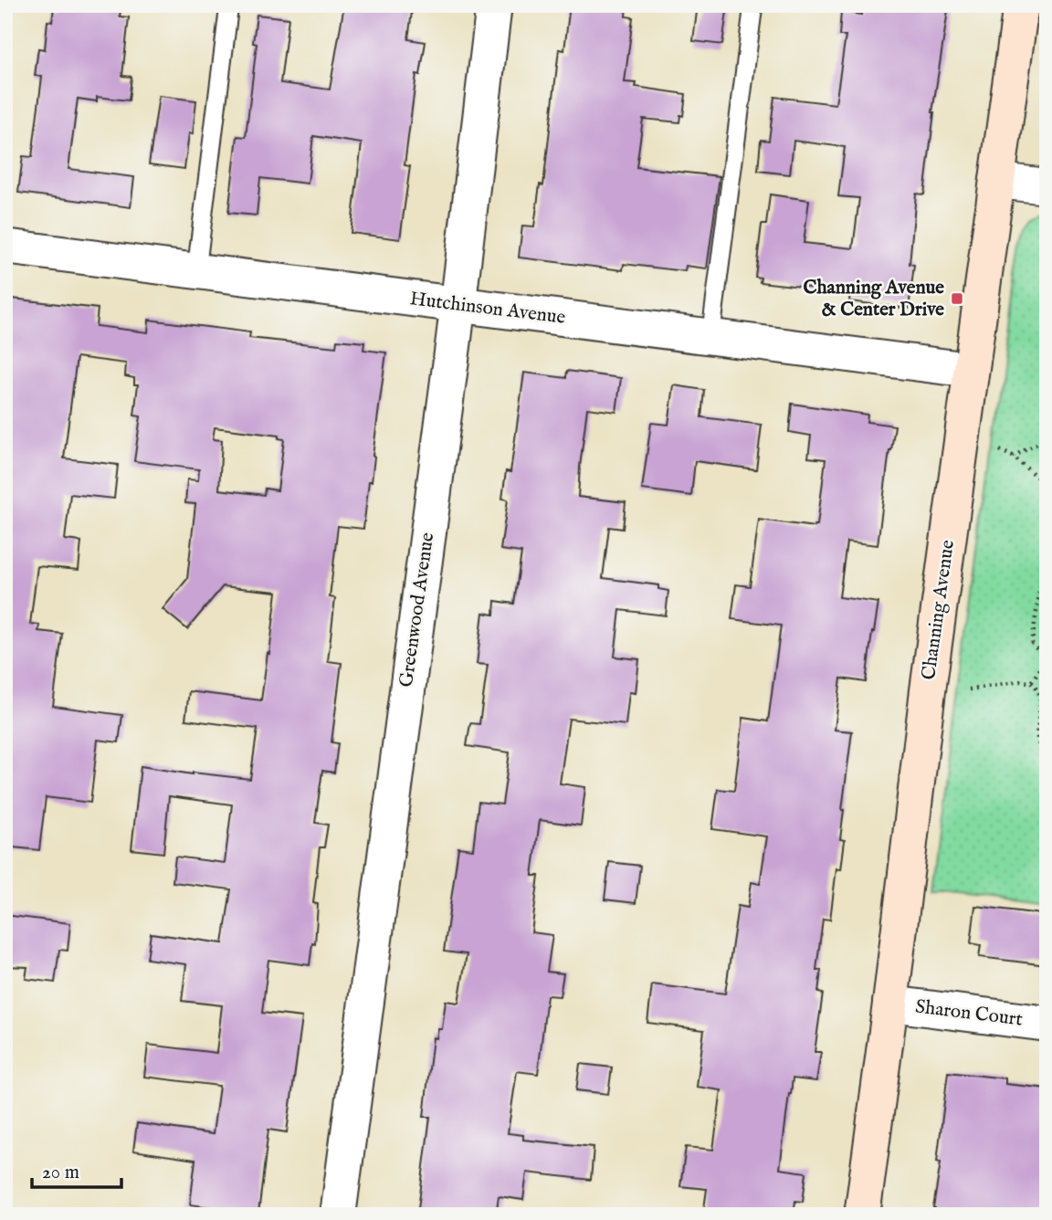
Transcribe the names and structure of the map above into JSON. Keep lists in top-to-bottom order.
{
  "streets": {
    "street": [
      "Hutchinson Avenue",
      "Greenwood Avenue",
      "Channing Avenue",
      "Sharon Court"
    ]
  },
  "crossings": [
    ["Hutchinson Avenue", "Greenwood Avenue"],
    ["Hutchinson Avenue", "Channing Avenue"],
    ["Channing Avenue", "Sharon Court"]
  ],
  "places": {
    "transit": ["Channing Avenue & Center Drive"]
  },
  "scale_bar": "20 m"
}
